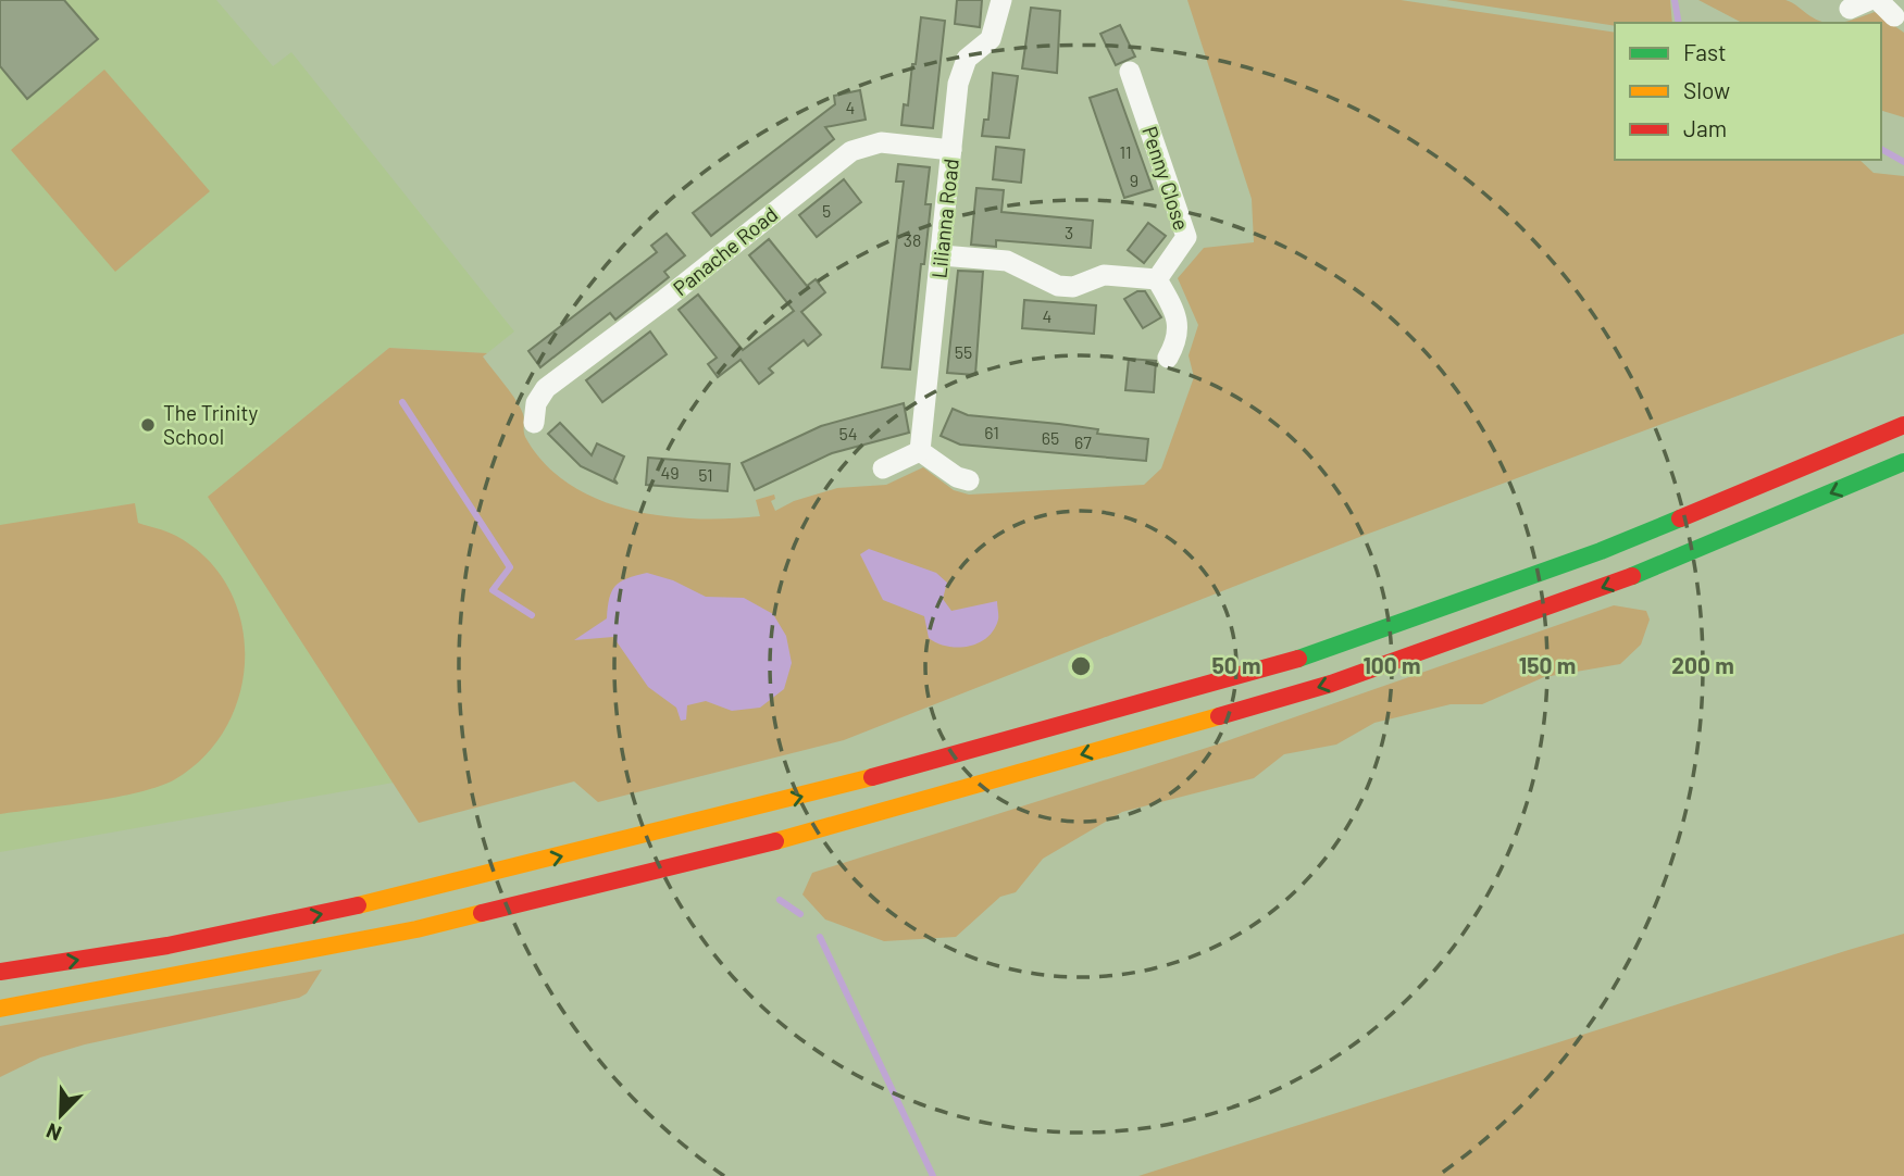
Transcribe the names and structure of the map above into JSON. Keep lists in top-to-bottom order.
{
  "streets": {
    "street": ["Penny Close", "Lilianna Road", "Panache Road"]
  },
  "crossings": [
    ["Lilianna Road", "Panache Road"]
  ],
  "places": ["The Trinity School"],
  "house_numbers": [
    "4",
    "11",
    "9",
    "5",
    "3",
    "38",
    "4",
    "55",
    "61",
    "54",
    "65",
    "67",
    "49",
    "51"
  ],
  "legend": ["Fast", "Slow", "Jam"],
  "north": "bottom left",
  "rings": [
    "50 m",
    "100 m",
    "150 m",
    "200 m"
  ]
}
